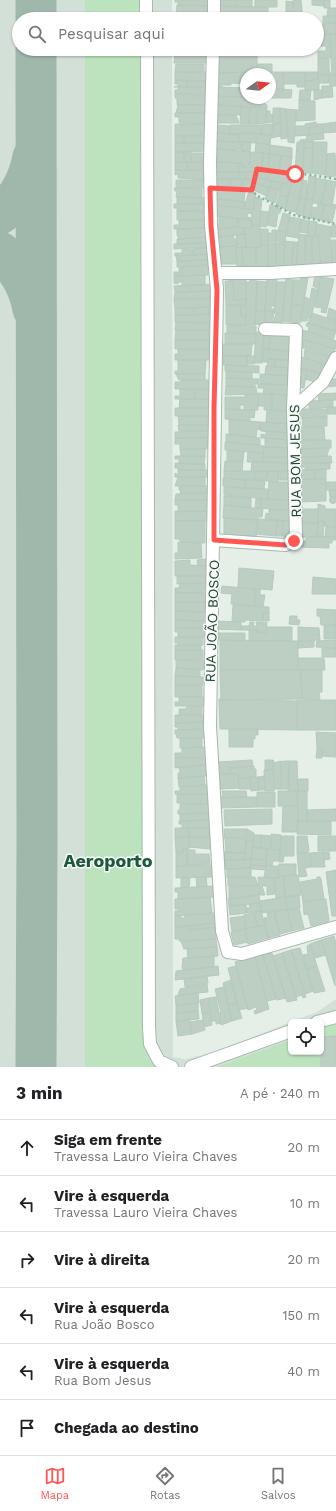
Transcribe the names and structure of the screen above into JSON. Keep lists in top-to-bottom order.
{
  "streets": {
    "street": ["RUA BOM JESUS", "RUA JOÃO BOSCO"]
  },
  "crossings": [
    ["RUA BOM JESUS", "RUA JOÃO BOSCO"]
  ],
  "districts": ["Aeroporto"],
  "north": "right",
  "page": {
    "search": "Pesquisar aqui",
    "heading": ["3 min", "A pé · 240 m"],
    "list": [
      ["Siga em frente", "Travessa Lauro Vieira Chaves", "20 m"],
      ["Vire à esquerda", "Travessa Lauro Vieira Chaves", "10 m"],
      ["Vire à direita", "20 m"],
      ["Vire à esquerda", "Rua João Bosco", "150 m"],
      ["Vire à esquerda", "Rua Bom Jesus", "40 m"],
      "Chegada ao destino"
    ],
    "nav": ["Mapa", "Rotas", "Salvos"]
  }
}
